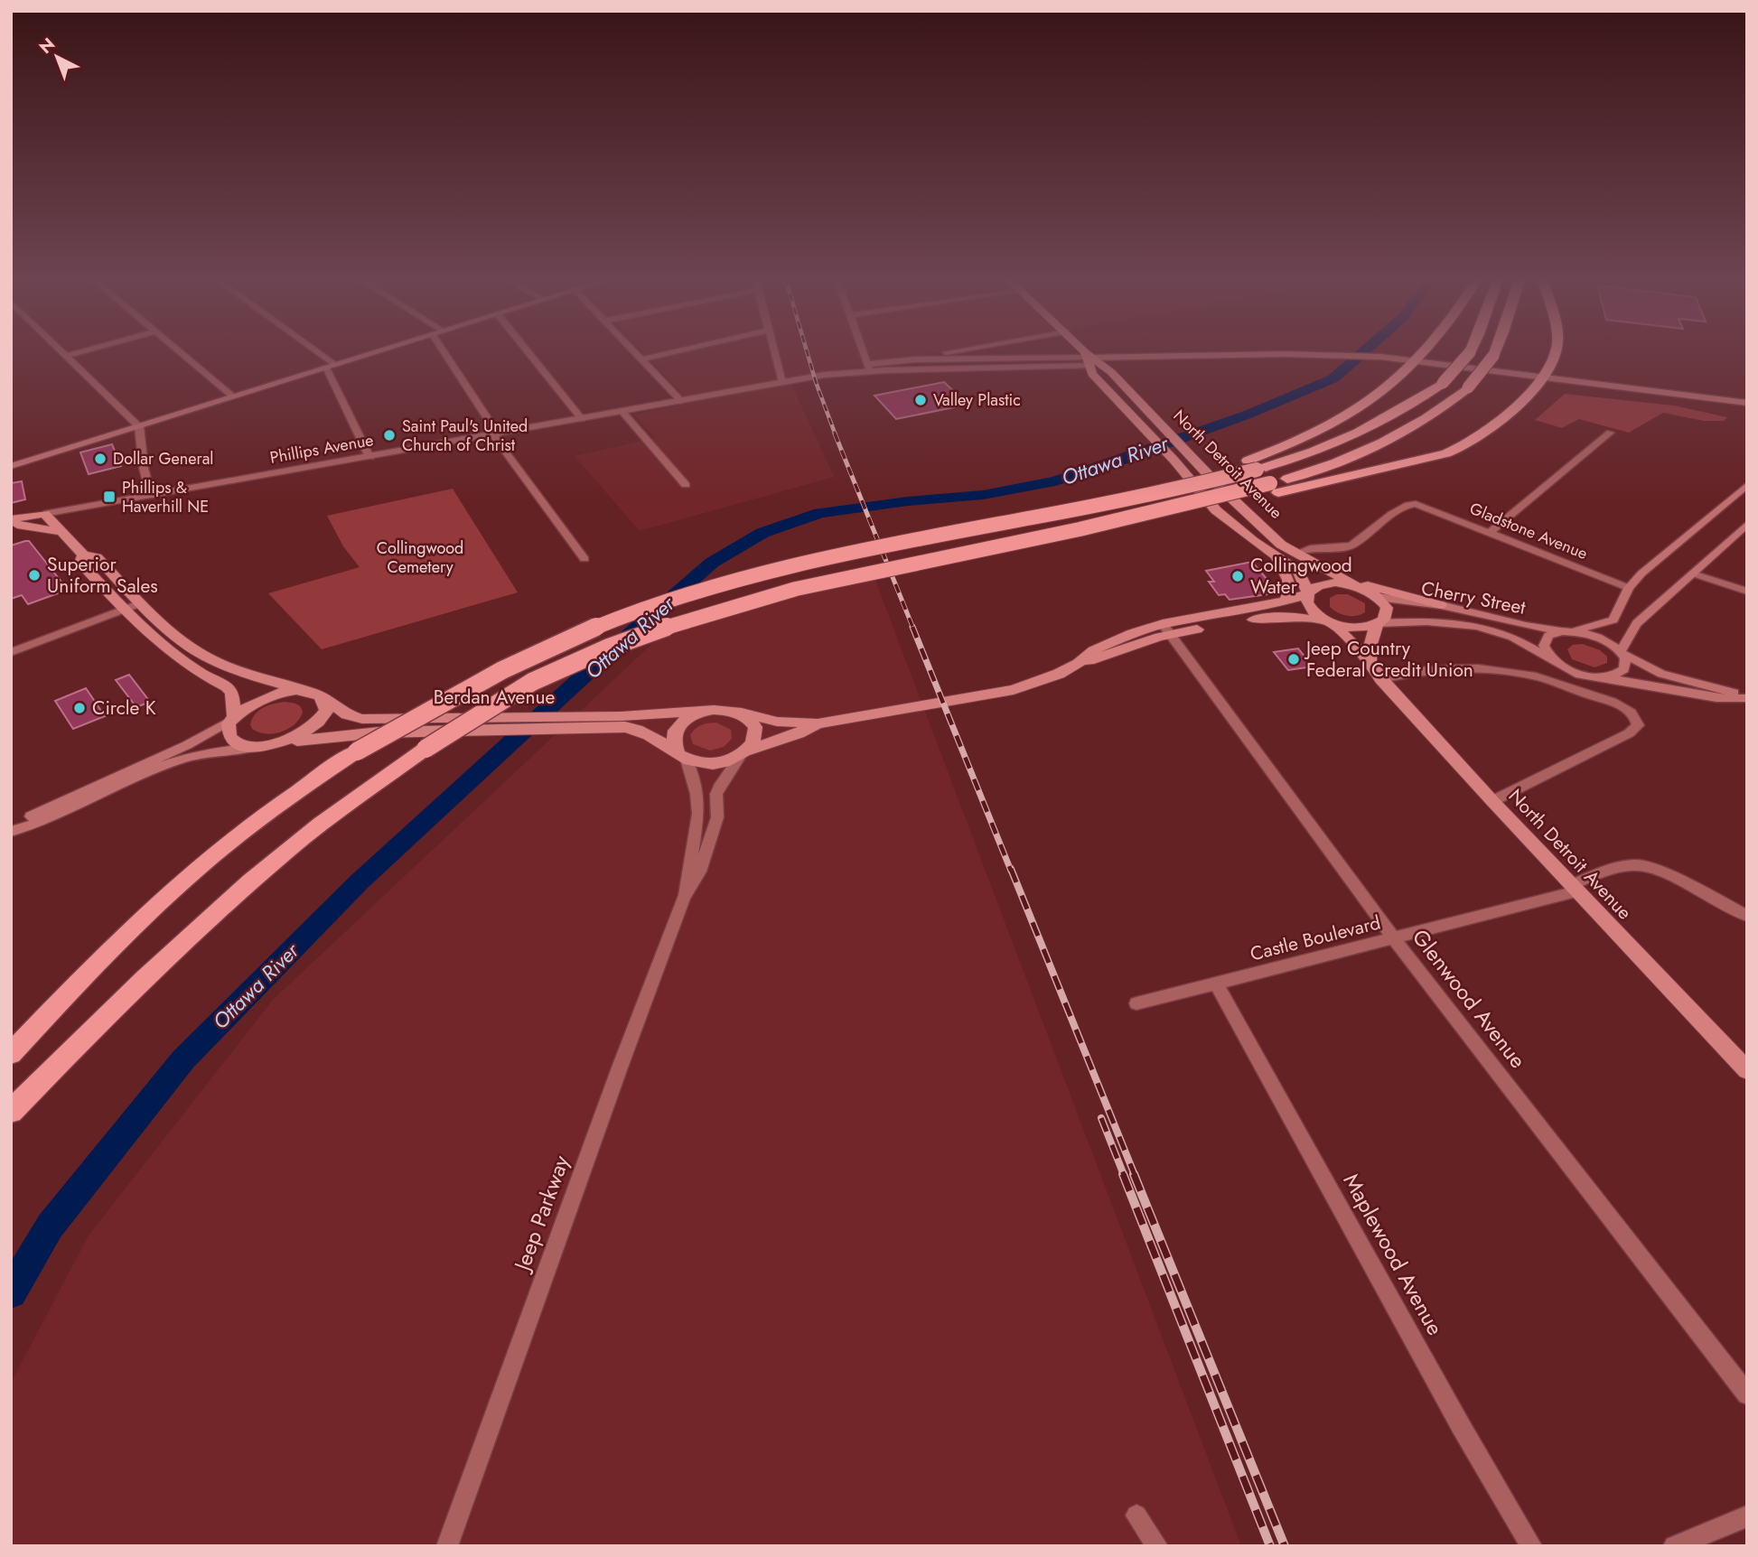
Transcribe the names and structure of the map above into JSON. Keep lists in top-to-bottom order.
{
  "streets": {
    "main road": [
      "Phillips Avenue",
      "North Detroit Avenue",
      "Cherry Street",
      "Berdan Avenue"
    ],
    "street": [
      "Gladstone Avenue",
      "Castle Boulevard",
      "Glenwood Avenue",
      "Jeep Parkway",
      "Maplewood Avenue"
    ]
  },
  "crossings": [
    ["Phillips Avenue", "North Detroit Avenue"],
    ["North Detroit Avenue", "Cherry Street"],
    ["North Detroit Avenue", "Castle Boulevard"],
    ["Berdan Avenue", "Jeep Parkway"],
    ["Castle Boulevard", "Glenwood Avenue"],
    ["Castle Boulevard", "Maplewood Avenue"]
  ],
  "water": ["Ottawa River"],
  "parks": ["Collingwood Cemetery"],
  "places": {
    "other": [
      "Valley Plastic",
      "Saint Paul's United Church of Christ",
      "Dollar General",
      "Superior Uniform Sales",
      "Collingwood Water",
      "Jeep Country Federal Credit Union",
      "Circle K"
    ],
    "transit": ["Phillips & Haverhill NE"]
  },
  "north": "top left"
}
